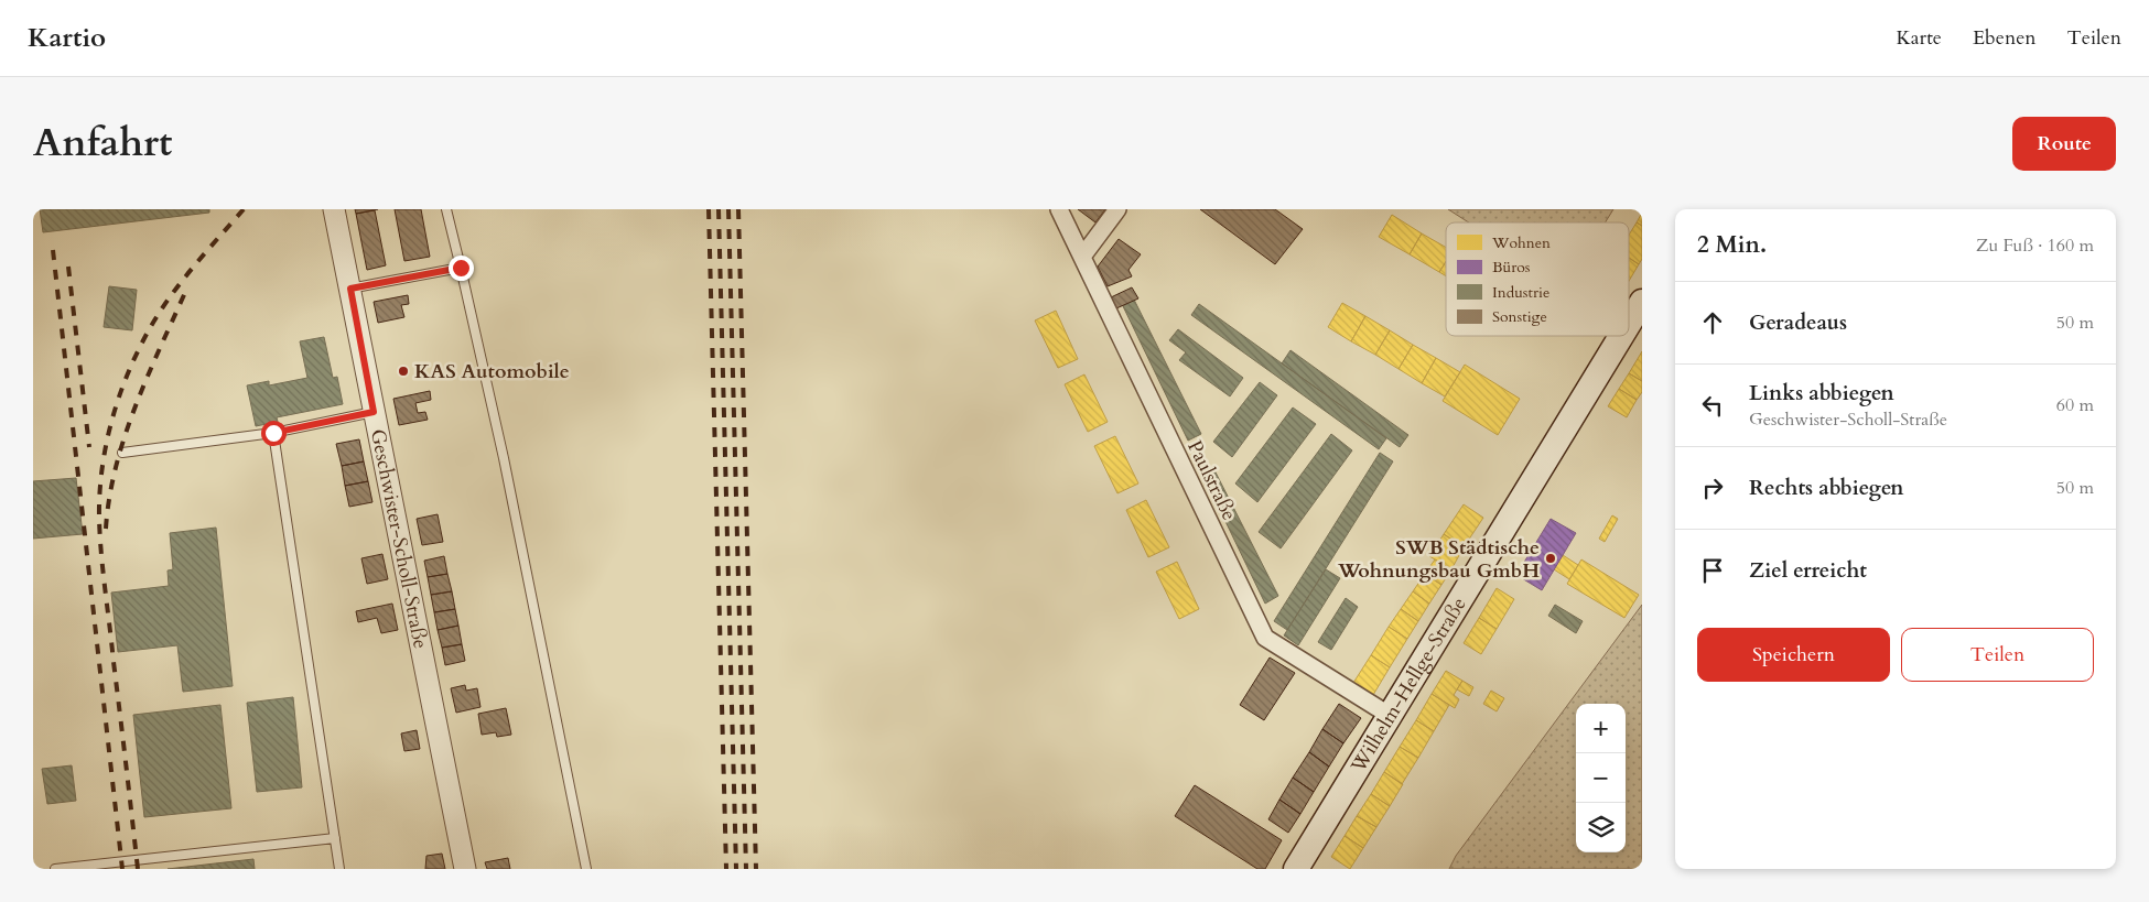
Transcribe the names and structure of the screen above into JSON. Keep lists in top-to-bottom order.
{
  "streets": {
    "main road": ["Wilhelm-Hellge-Straße"],
    "street": ["Paulstraße", "Geschwister-Scholl-Straße"]
  },
  "crossings": [
    ["Paulstraße", "Wilhelm-Hellge-Straße"]
  ],
  "places": ["KAS Automobile", "SWB Städtische Wohnungsbau GmbH"],
  "legend": [
    "Wohnen",
    "Büros",
    "Industrie",
    "Sonstige"
  ],
  "page": {
    "header": "Kartio",
    "nav": ["Karte", "Ebenen", "Teilen"],
    "title": "Anfahrt",
    "buttons": [
      "Route",
      ["Speichern", "Teilen"]
    ],
    "heading": ["2 Min.", "Zu Fuß · 160 m"],
    "list": [
      ["Geradeaus", "50 m"],
      ["Links abbiegen", "Geschwister-Scholl-Straße", "60 m"],
      ["Rechts abbiegen", "50 m"],
      "Ziel erreicht"
    ],
    "map_buttons": ["+", "−"]
  }
}
